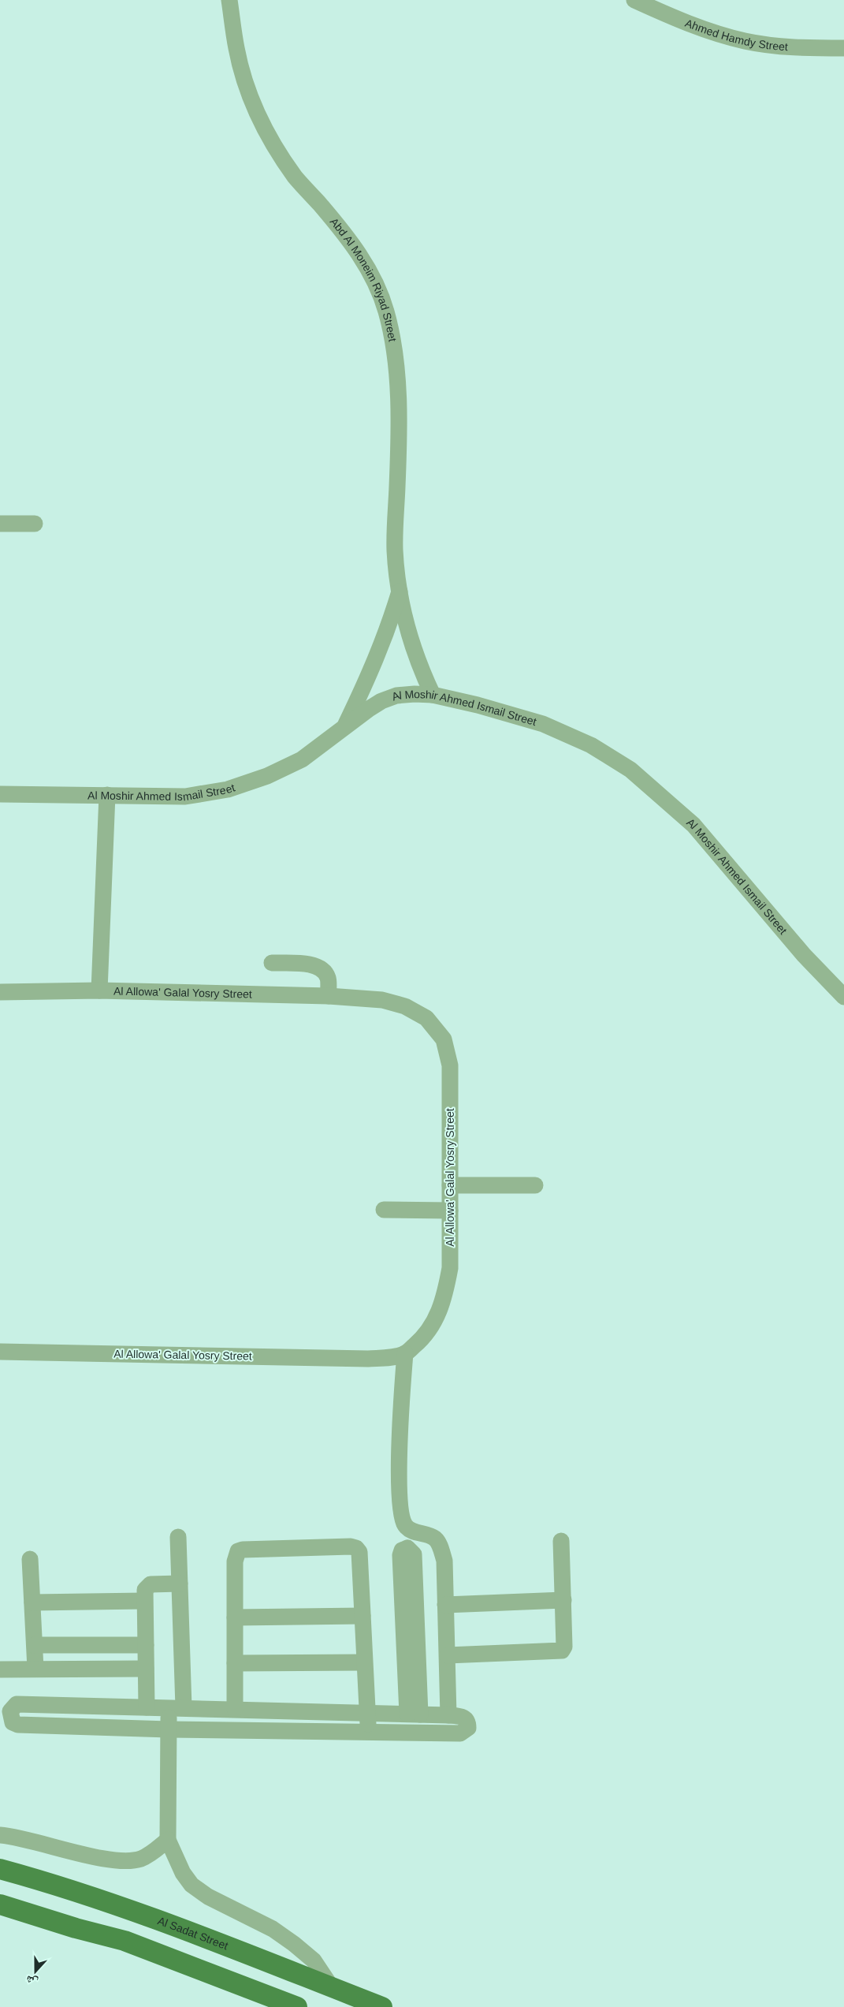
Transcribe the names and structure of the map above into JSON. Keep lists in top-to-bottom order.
{
  "streets": {
    "main road": ["Al Sadat Street"],
    "street": [
      "Ahmed Hamdy Street",
      "Abd Al Moneim Riyad Street",
      "Al Moshir Ahmed Ismail Street",
      "Al Allowa' Galal Yosry Street"
    ]
  },
  "crossings": [
    ["Abd Al Moneim Riyad Street", "Al Moshir Ahmed Ismail Street"]
  ],
  "north": "bottom"
}
